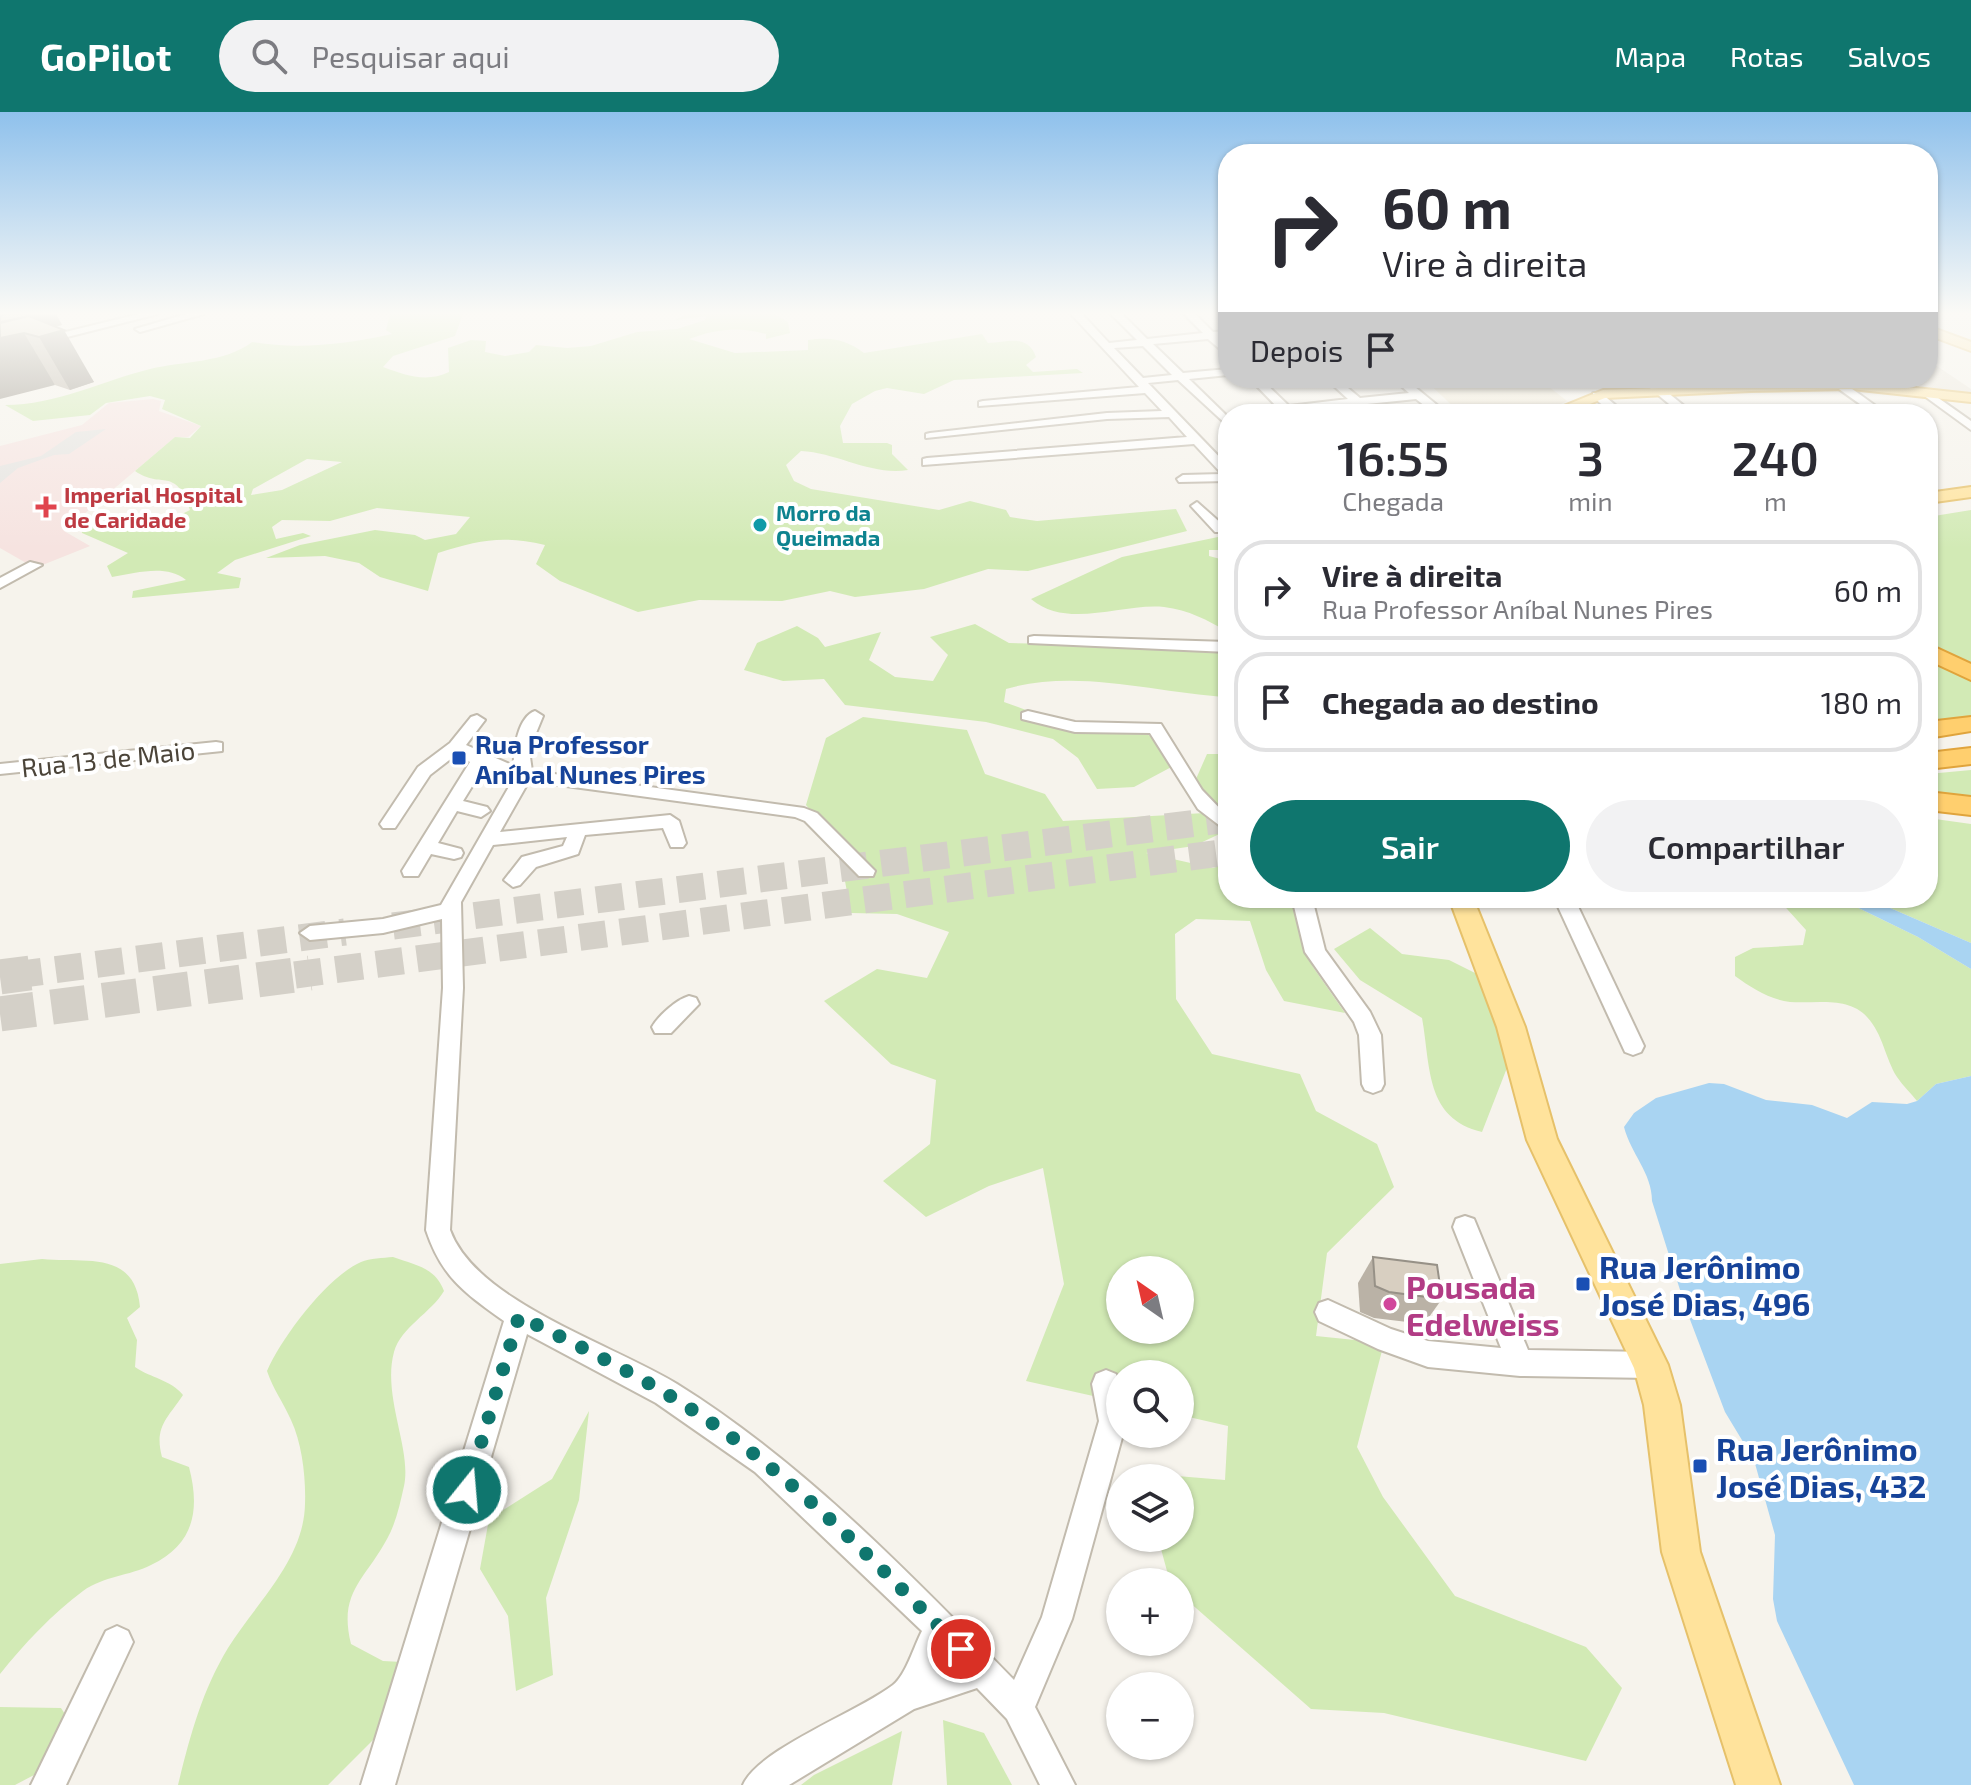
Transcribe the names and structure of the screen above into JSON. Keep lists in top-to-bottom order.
{
  "streets": {
    "street": ["Rua 13 de Maio"]
  },
  "places": {
    "health": ["Imperial Hospital de Caridade"],
    "other": ["Morro da Queimada", "Pousada Edelweiss"],
    "transit": ["Rua Professor Aníbal Nunes Pires", "Rua Jerônimo José Dias, 496", "Rua Jerônimo José Dias, 432"]
  },
  "north": "top left",
  "page": {
    "header": "GoPilot",
    "search": "Pesquisar aqui",
    "nav": ["Mapa", "Rotas", "Salvos"],
    "turn": ["60 m", "Vire à direita"],
    "then": "Depois",
    "eta": [
      "16:55",
      "Chegada",
      "3",
      "min",
      "240",
      "m"
    ],
    "list": [
      {
        "name": "Vire à direita",
        "note": "Rua Professor Aníbal Nunes Pires",
        "value": "60 m"
      },
      {
        "name": "Chegada ao destino",
        "value": "180 m"
      }
    ],
    "buttons": ["Sair", "Compartilhar"],
    "map_buttons": ["+", "−"]
  }
}
